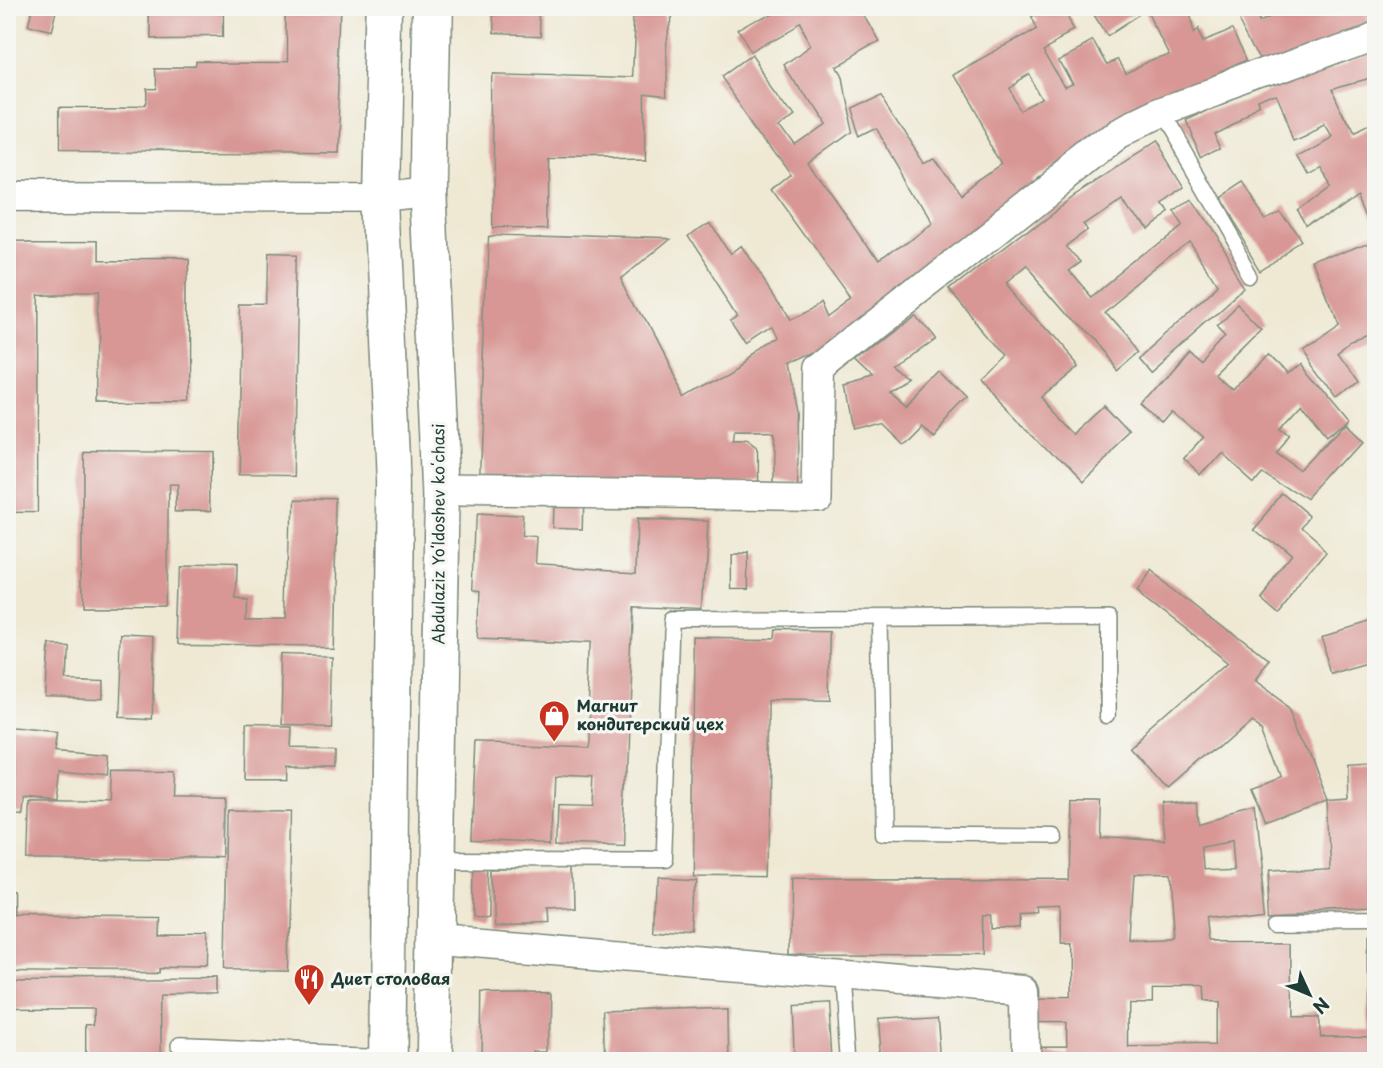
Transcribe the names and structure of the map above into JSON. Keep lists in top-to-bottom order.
{
  "streets": {
    "main road": ["Abdulaziz Yoʻldoshev koʻchasi"]
  },
  "places": {
    "shop": ["Магнит кондитерский цех"],
    "restaurant": ["Диет столовая"]
  },
  "north": "bottom right"
}
